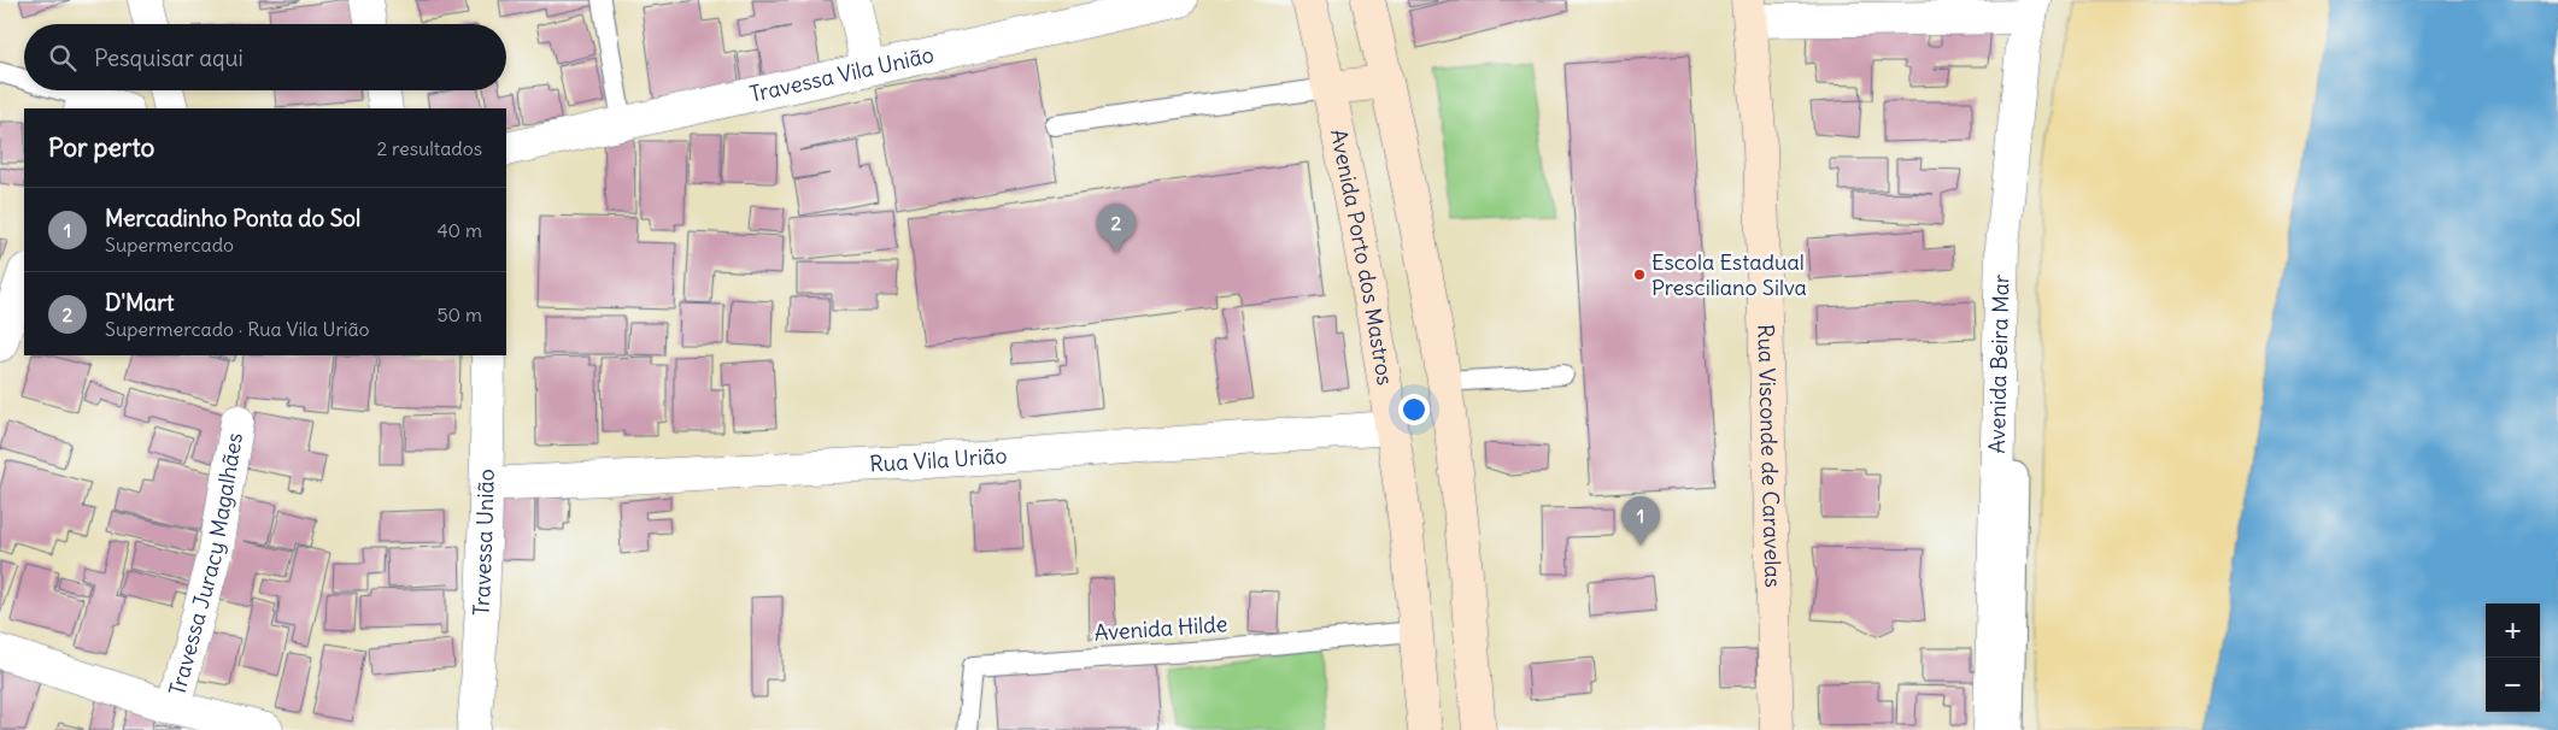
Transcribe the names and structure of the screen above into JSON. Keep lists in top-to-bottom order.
{
  "streets": {
    "main road": ["Avenida Porto dos Mastros", "Rua Visconde de Caravelas"],
    "street": [
      "Travessa Vila União",
      "Avenida Beira Mar",
      "Rua Vila Urião",
      "Travessa União",
      "Travessa Juracy Magalhães"
    ],
    "lane": ["Avenida Hilde"]
  },
  "crossings": [
    ["Avenida Porto dos Mastros", "Rua Vila Urião"],
    ["Avenida Porto dos Mastros", "Avenida Hilde"],
    ["Rua Vila Urião", "Travessa União"]
  ],
  "places": ["Escola Estadual Presciliano Silva"],
  "page": {
    "search": "Pesquisar aqui",
    "heading": ["Por perto", "2 resultados"],
    "list": [
      {
        "mark": "1",
        "name": "Mercadinho Ponta do Sol",
        "note": "Supermercado",
        "value": "40 m"
      },
      {
        "mark": "2",
        "name": "D'Mart",
        "note": "Supermercado · Rua Vila Urião",
        "value": "50 m"
      }
    ],
    "pins": ["2", "1"],
    "map_buttons": ["+", "−"]
  }
}
